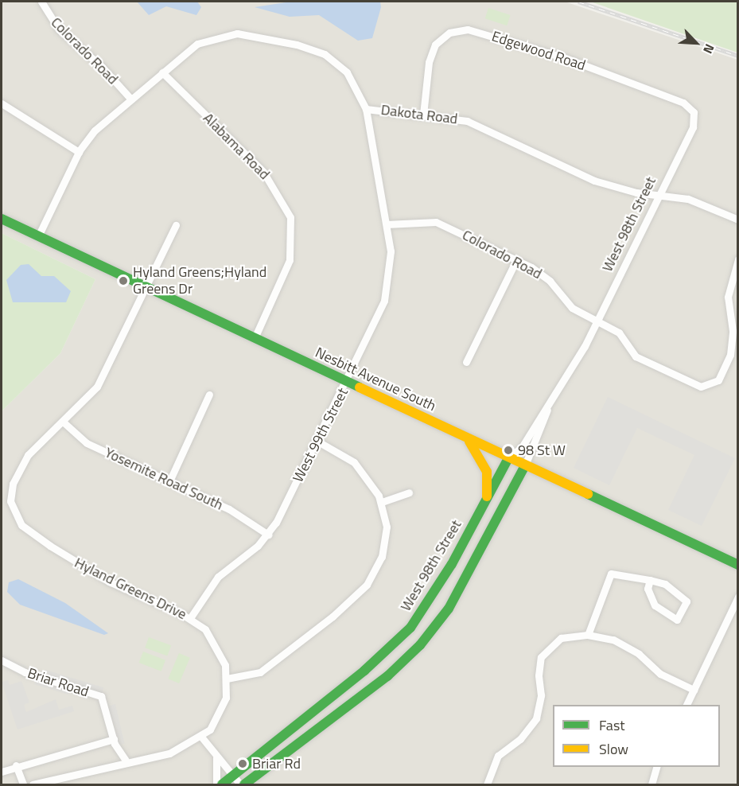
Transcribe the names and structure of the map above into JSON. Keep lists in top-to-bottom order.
{
  "streets": {
    "street": [
      "Colorado Road",
      "Edgewood Road",
      "Dakota Road",
      "Alabama Road",
      "West 98th Street",
      "Nesbitt Avenue South",
      "West 99th Street",
      "Yosemite Road South",
      "Hyland Greens Drive",
      "Briar Road"
    ]
  },
  "crossings": [
    ["Colorado Road", "Dakota Road"],
    ["Colorado Road", "West 98th Street"],
    ["Colorado Road", "West 99th Street"],
    ["Edgewood Road", "Dakota Road"],
    ["Edgewood Road", "West 98th Street"],
    ["Dakota Road", "Alabama Road"],
    ["Dakota Road", "West 98th Street"],
    ["Dakota Road", "Nesbitt Avenue South"],
    ["Dakota Road", "West 99th Street"],
    ["Alabama Road", "Nesbitt Avenue South"],
    ["West 98th Street", "Nesbitt Avenue South"],
    ["Nesbitt Avenue South", "West 99th Street"],
    ["Nesbitt Avenue South", "Hyland Greens Drive"],
    ["West 99th Street", "Yosemite Road South"],
    ["West 99th Street", "Hyland Greens Drive"],
    ["Yosemite Road South", "Hyland Greens Drive"],
    ["Hyland Greens Drive", "Briar Road"]
  ],
  "places": ["Hyland Greens;Hyland Greens Dr", "98 St W", "Briar Rd"],
  "legend": ["Fast", "Slow"],
  "north": "bottom right"
}
